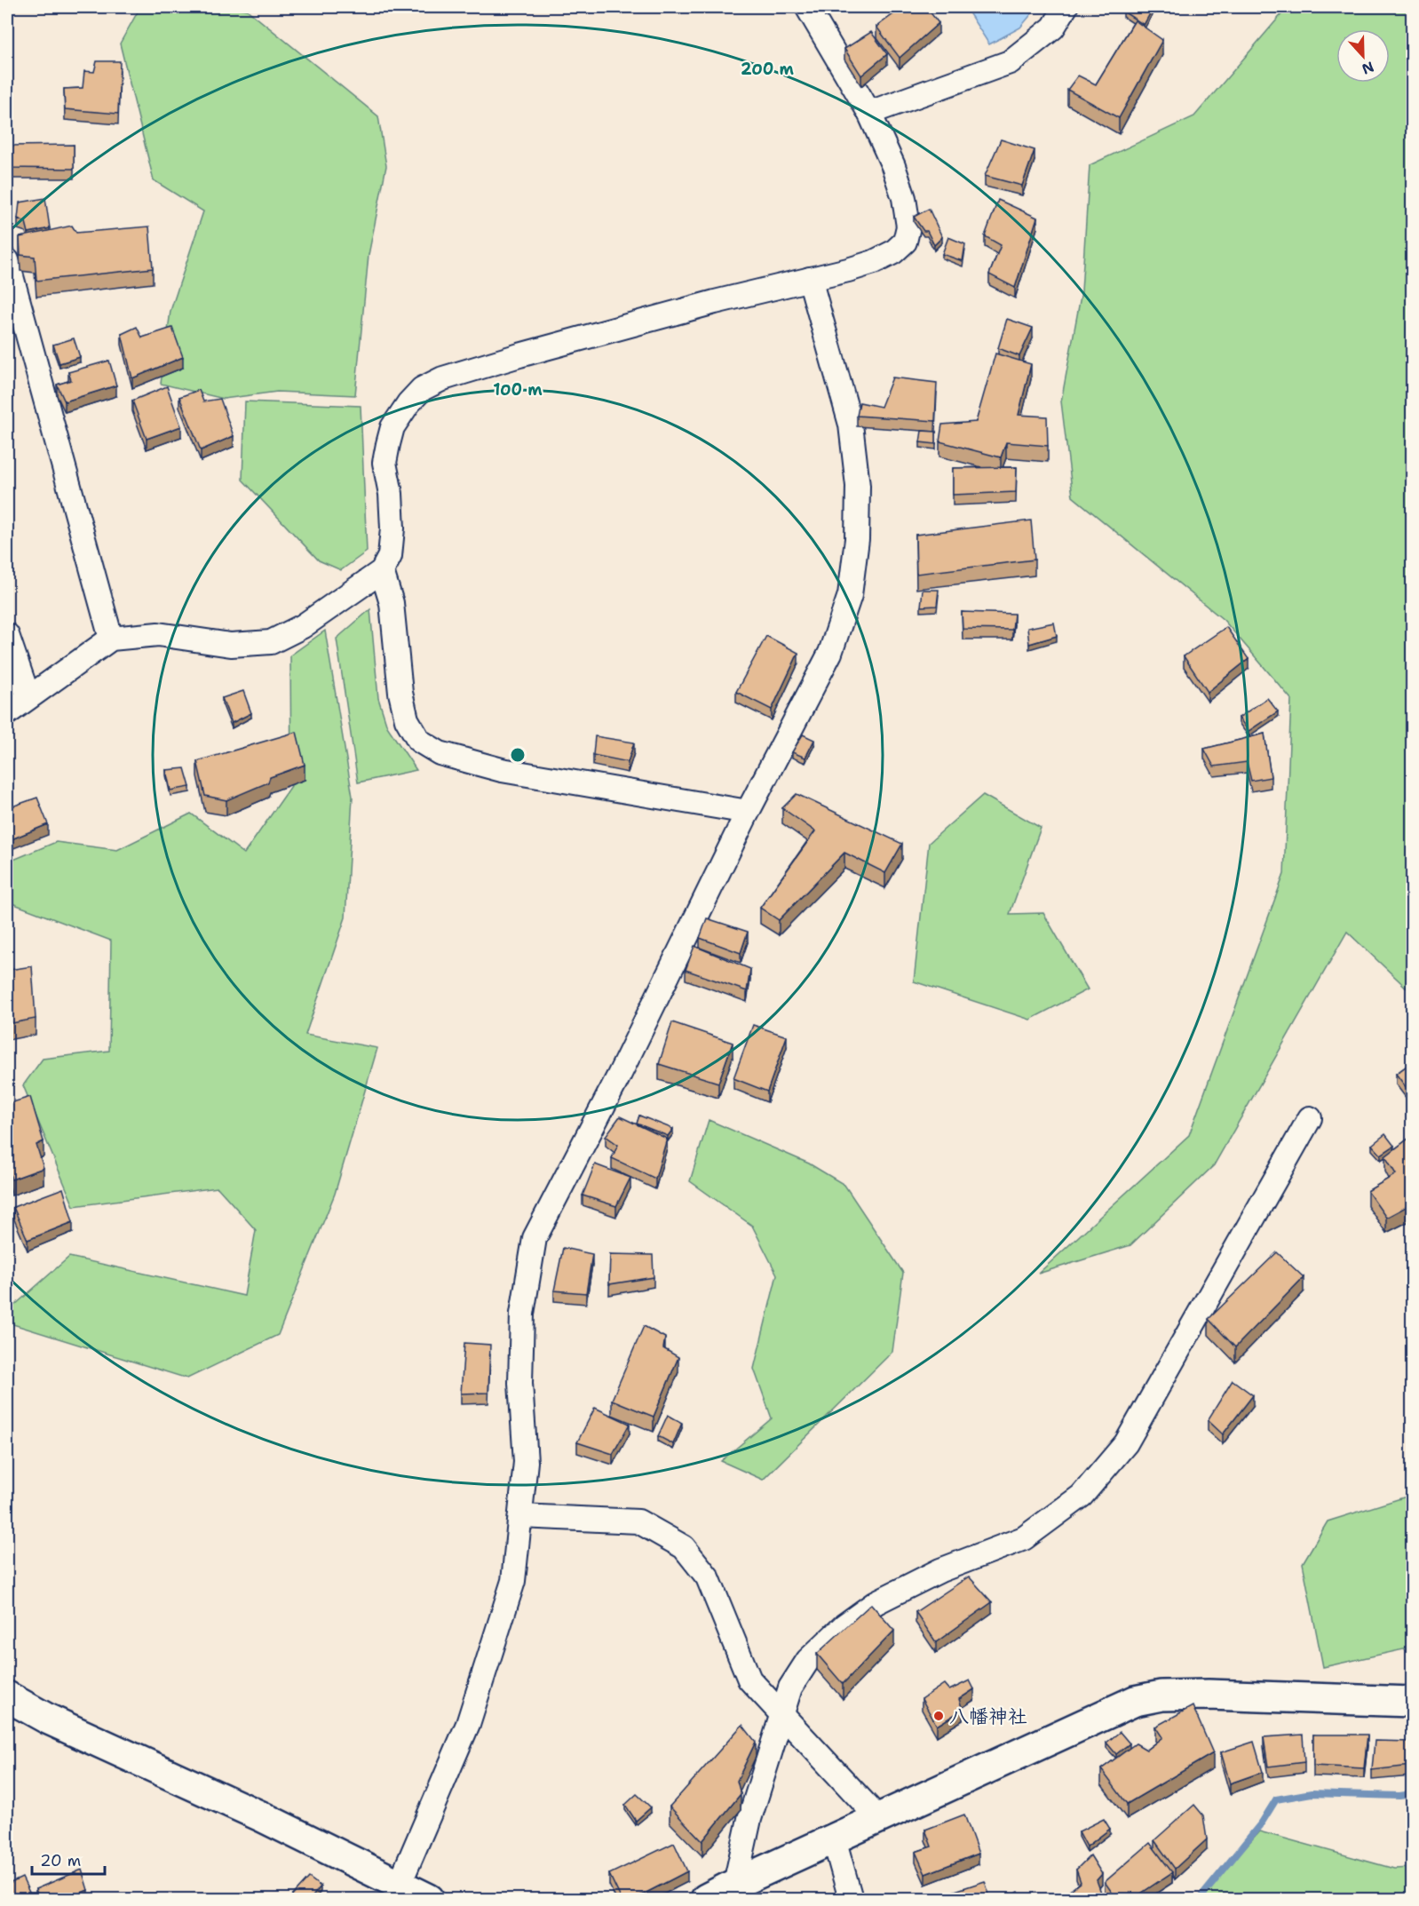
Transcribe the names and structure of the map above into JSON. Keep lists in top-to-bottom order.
{
  "places": ["八幡神社"],
  "scale_bar": "20 m",
  "north": "bottom",
  "rings": ["200 m", "100 m"]
}
